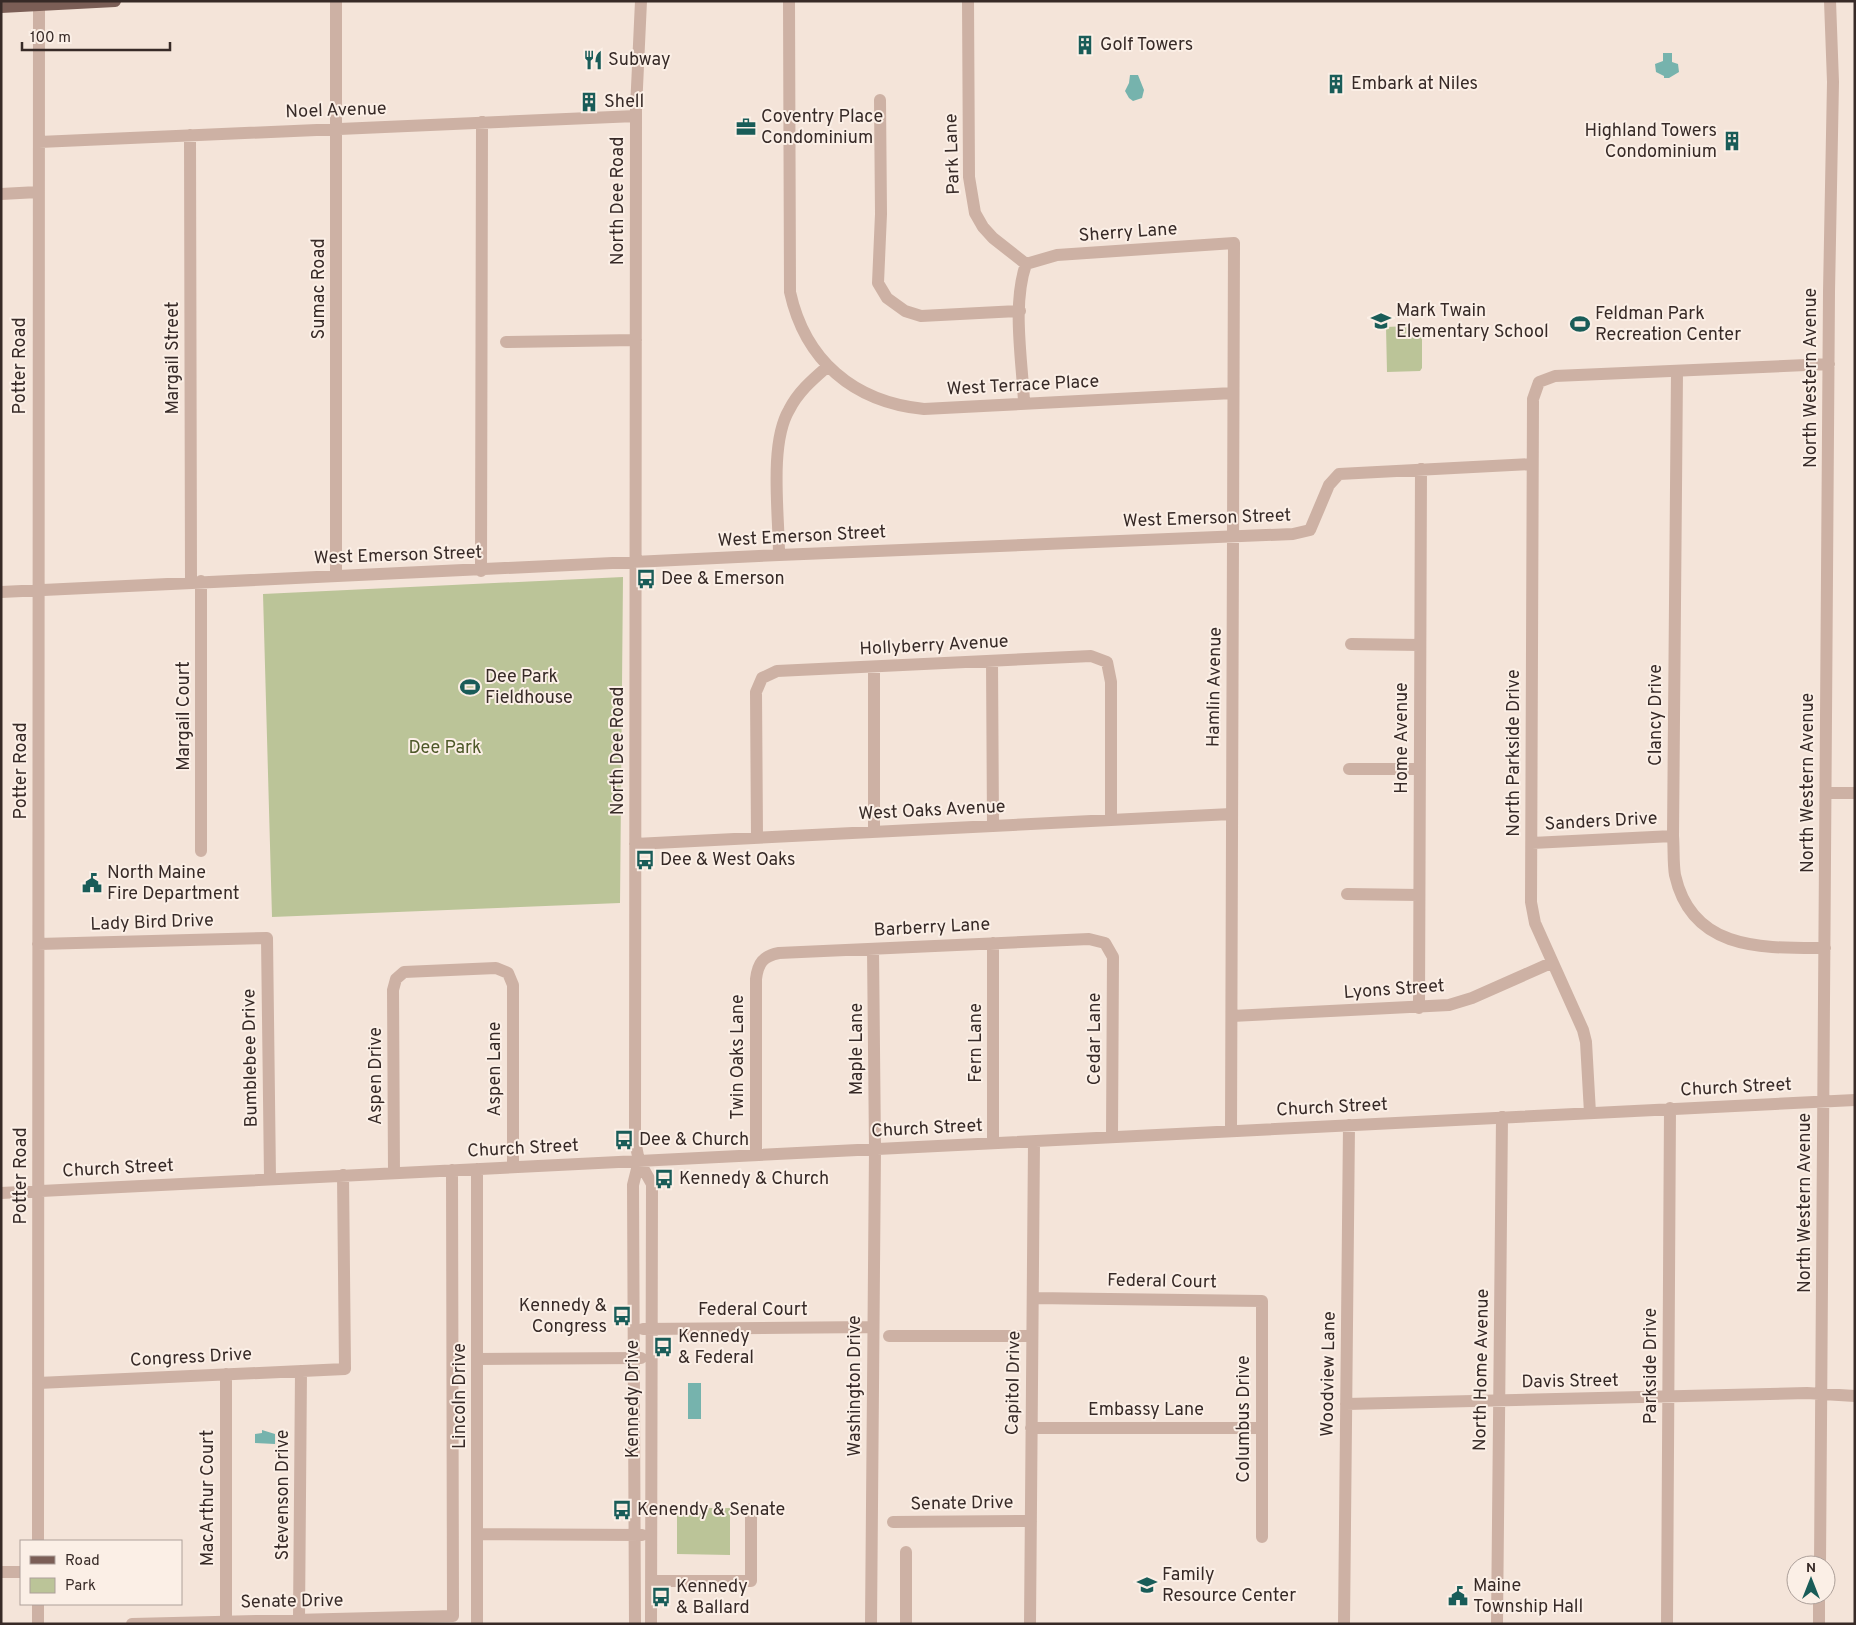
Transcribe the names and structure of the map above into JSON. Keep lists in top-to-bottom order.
{
  "streets": {
    "street": [
      "Noel Avenue",
      "Park Lane",
      "North Dee Road",
      "Sherry Lane",
      "Sumac Road",
      "Margail Street",
      "Potter Road",
      "North Western Avenue",
      "West Terrace Place",
      "West Emerson Street",
      "Hollyberry Avenue",
      "Hamlin Avenue",
      "Clancy Drive",
      "Margail Court",
      "Home Avenue",
      "North Parkside Drive",
      "West Oaks Avenue",
      "Sanders Drive",
      "Lady Bird Drive",
      "Barberry Lane",
      "Lyons Street",
      "Cedar Lane",
      "Fern Lane",
      "Maple Lane",
      "Twin Oaks Lane",
      "Bumblebee Drive",
      "Aspen Lane",
      "Aspen Drive",
      "Church Street",
      "Federal Court",
      "Congress Drive",
      "Parkside Drive",
      "North Home Avenue",
      "Woodview Lane",
      "Davis Street",
      "Capitol Drive",
      "Washington Drive",
      "Lincoln Drive",
      "Kennedy Drive",
      "Embassy Lane",
      "Columbus Drive",
      "Stevenson Drive",
      "MacArthur Court",
      "Senate Drive"
    ]
  },
  "crossings": [
    ["Noel Avenue", "North Dee Road"],
    ["Noel Avenue", "Sumac Road"],
    ["Noel Avenue", "Margail Street"],
    ["Noel Avenue", "Potter Road"],
    ["Park Lane", "Sherry Lane"],
    ["North Dee Road", "West Emerson Street"],
    ["North Dee Road", "West Oaks Avenue"],
    ["North Dee Road", "Church Street"],
    ["North Dee Road", "Kennedy Drive"],
    ["Sherry Lane", "Hamlin Avenue"],
    ["Sumac Road", "West Emerson Street"],
    ["Margail Street", "West Emerson Street"],
    ["Margail Street", "Margail Court"],
    ["Potter Road", "West Emerson Street"],
    ["Potter Road", "Lady Bird Drive"],
    ["Potter Road", "Church Street"],
    ["Potter Road", "Congress Drive"],
    ["North Western Avenue", "Clancy Drive"],
    ["North Western Avenue", "Church Street"],
    ["North Western Avenue", "Davis Street"],
    ["West Terrace Place", "Hamlin Avenue"],
    ["West Emerson Street", "Hamlin Avenue"],
    ["West Emerson Street", "Margail Court"],
    ["West Emerson Street", "Home Avenue"],
    ["West Emerson Street", "North Parkside Drive"],
    ["Hollyberry Avenue", "West Oaks Avenue"],
    ["Hamlin Avenue", "West Oaks Avenue"],
    ["Hamlin Avenue", "Lyons Street"],
    ["Hamlin Avenue", "Church Street"],
    ["Clancy Drive", "North Parkside Drive"],
    ["Clancy Drive", "Sanders Drive"],
    ["Home Avenue", "Lyons Street"],
    ["North Parkside Drive", "Sanders Drive"],
    ["North Parkside Drive", "Lyons Street"],
    ["North Parkside Drive", "Church Street"],
    ["Lady Bird Drive", "Bumblebee Drive"],
    ["Barberry Lane", "Cedar Lane"],
    ["Barberry Lane", "Fern Lane"],
    ["Barberry Lane", "Maple Lane"],
    ["Barberry Lane", "Twin Oaks Lane"],
    ["Cedar Lane", "Church Street"],
    ["Fern Lane", "Church Street"],
    ["Maple Lane", "Church Street"],
    ["Maple Lane", "Washington Drive"],
    ["Twin Oaks Lane", "Church Street"],
    ["Bumblebee Drive", "Church Street"],
    ["Aspen Lane", "Aspen Drive"],
    ["Aspen Lane", "Church Street"],
    ["Aspen Drive", "Church Street"],
    ["Church Street", "Congress Drive"],
    ["Church Street", "Parkside Drive"],
    ["Church Street", "North Home Avenue"],
    ["Church Street", "Woodview Lane"],
    ["Church Street", "Capitol Drive"],
    ["Church Street", "Washington Drive"],
    ["Church Street", "Lincoln Drive"],
    ["Church Street", "Kennedy Drive"],
    ["Federal Court", "Capitol Drive"],
    ["Federal Court", "Washington Drive"],
    ["Federal Court", "Kennedy Drive"],
    ["Federal Court", "Columbus Drive"],
    ["Congress Drive", "Stevenson Drive"],
    ["Congress Drive", "MacArthur Court"],
    ["Parkside Drive", "Davis Street"],
    ["North Home Avenue", "Davis Street"],
    ["Woodview Lane", "Davis Street"],
    ["Capitol Drive", "Embassy Lane"],
    ["Capitol Drive", "Senate Drive"],
    ["Lincoln Drive", "Senate Drive"],
    ["Embassy Lane", "Columbus Drive"],
    ["Stevenson Drive", "Senate Drive"],
    ["MacArthur Court", "Senate Drive"]
  ],
  "parks": ["Dee Park"],
  "places": {
    "building": [
      "Golf Towers",
      "Embark at Niles",
      "Shell",
      "Highland Towers Condominium"
    ],
    "restaurant": ["Subway"],
    "office": ["Coventry Place Condominium"],
    "school or university": ["Mark Twain Elementary School", "Family Resource Center"],
    "sports": ["Feldman Park Recreation Center", "Dee Park Fieldhouse"],
    "bus stop": [
      "Dee & Emerson",
      "Dee & West Oaks",
      "Dee & Church",
      "Kennedy & Church",
      "Kennedy & Congress",
      "Kennedy & Federal",
      "Kenendy & Senate",
      "Kennedy & Ballard"
    ],
    "public building": ["North Maine Fire Department", "Maine Township Hall"]
  },
  "legend": ["Road", "Park"],
  "scale_bar": "100 m",
  "north": "top"
}
